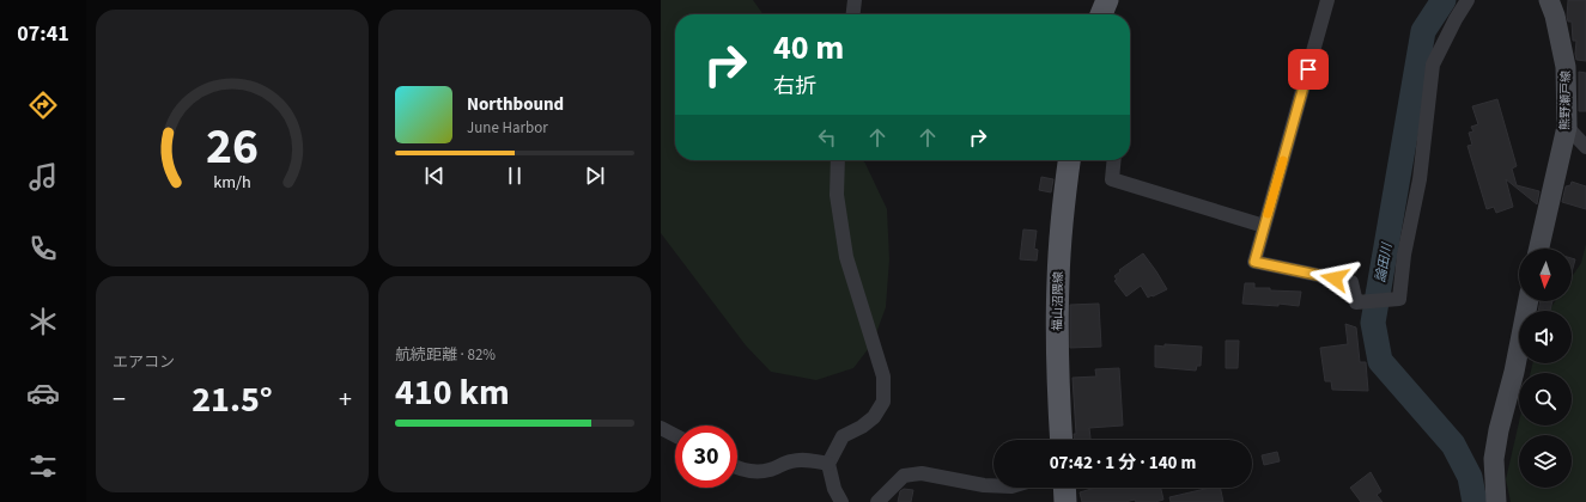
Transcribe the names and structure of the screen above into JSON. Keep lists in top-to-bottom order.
{
  "streets": {
    "main road": ["熊野瀬戸線", "福山沼隈線"]
  },
  "water": ["論田川"],
  "north": "bottom",
  "page": {
    "tabs": "07:41",
    "turn": ["40 m", "右折"],
    "song": ["Northbound", "June Harbor"],
    "tile": [
      "エアコン",
      ["航続距離 · 82%", "410 km"]
    ],
    "heat": ["−", "21.5°", "+"],
    "limit": "30",
    "trip": "07:42 · 1 分 · 140 m",
    "gauge": ["26", "km/h"]
  }
}
